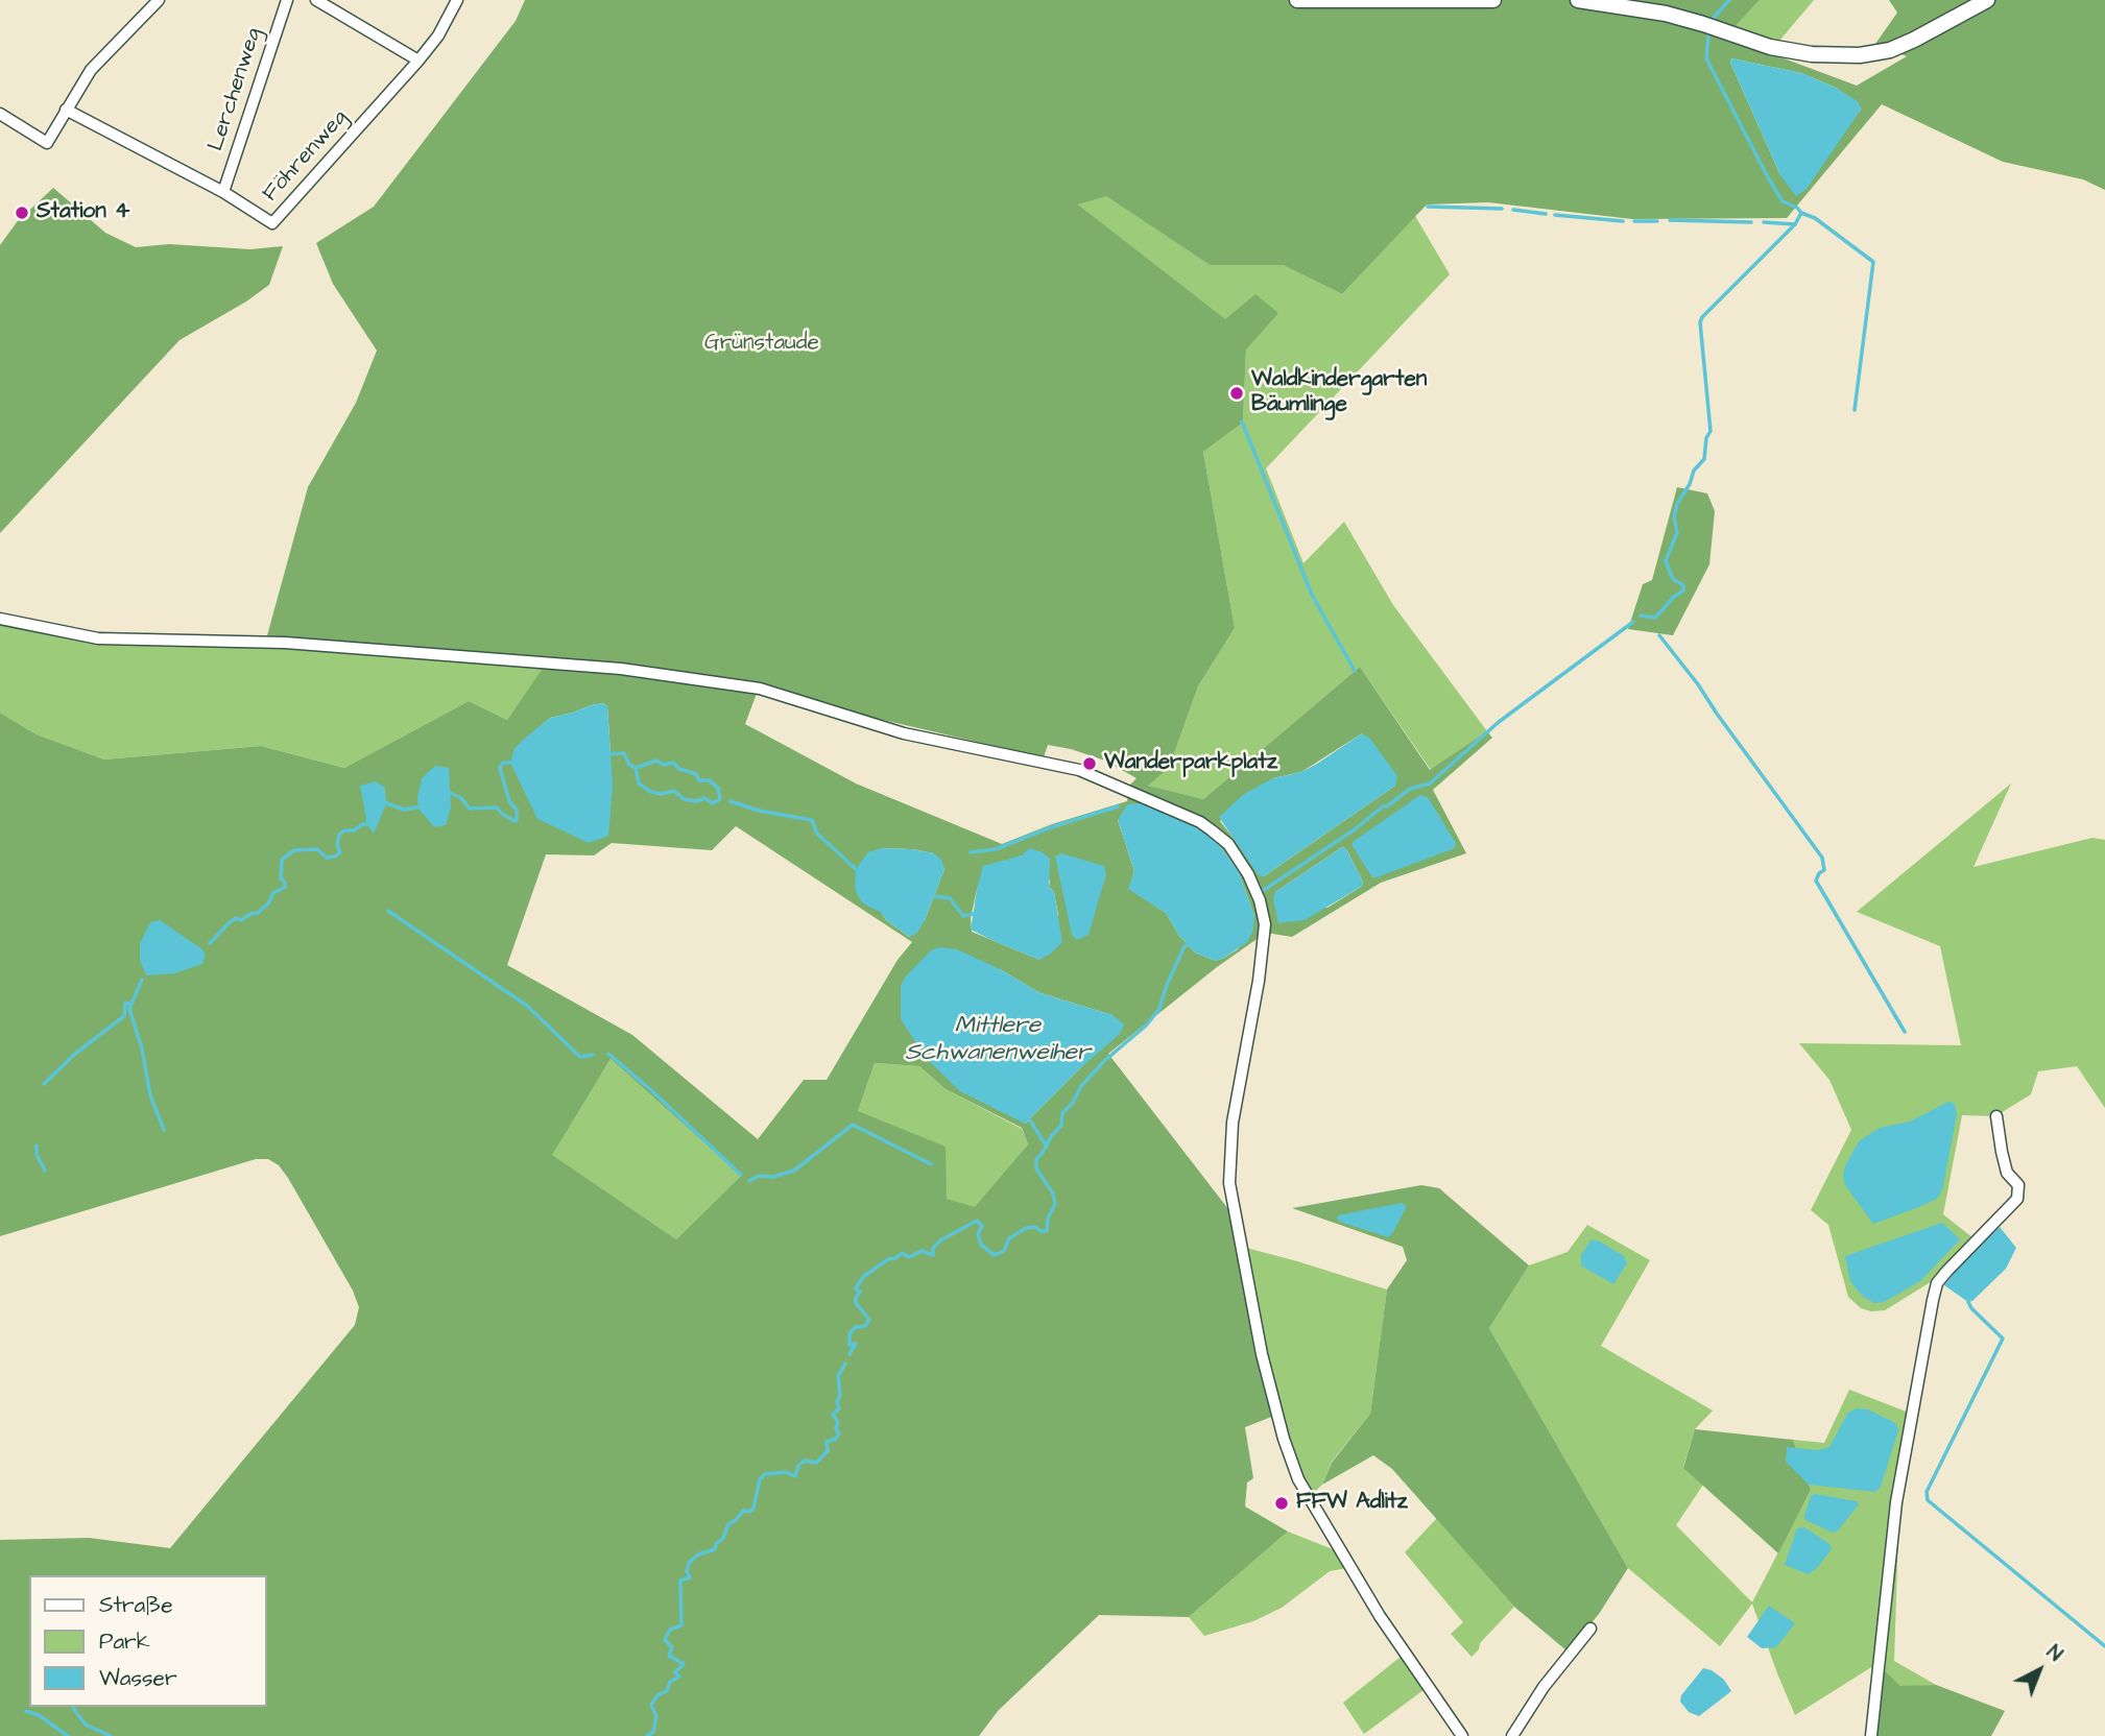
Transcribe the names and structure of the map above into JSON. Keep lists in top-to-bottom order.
{
  "streets": {
    "street": ["Lerchenweg", "Föhrenweg"]
  },
  "crossings": [
    ["Lerchenweg", "Föhrenweg"]
  ],
  "water": ["Mittlere Schwanenweiher"],
  "parks": ["Grünstaude"],
  "places": [
    "Station 4",
    "Waldkindergarten Bäumlinge",
    "Wanderparkplatz",
    "FFW Adlitz"
  ],
  "legend": ["Straße", "Park", "Wasser"],
  "north": "top right"
}
